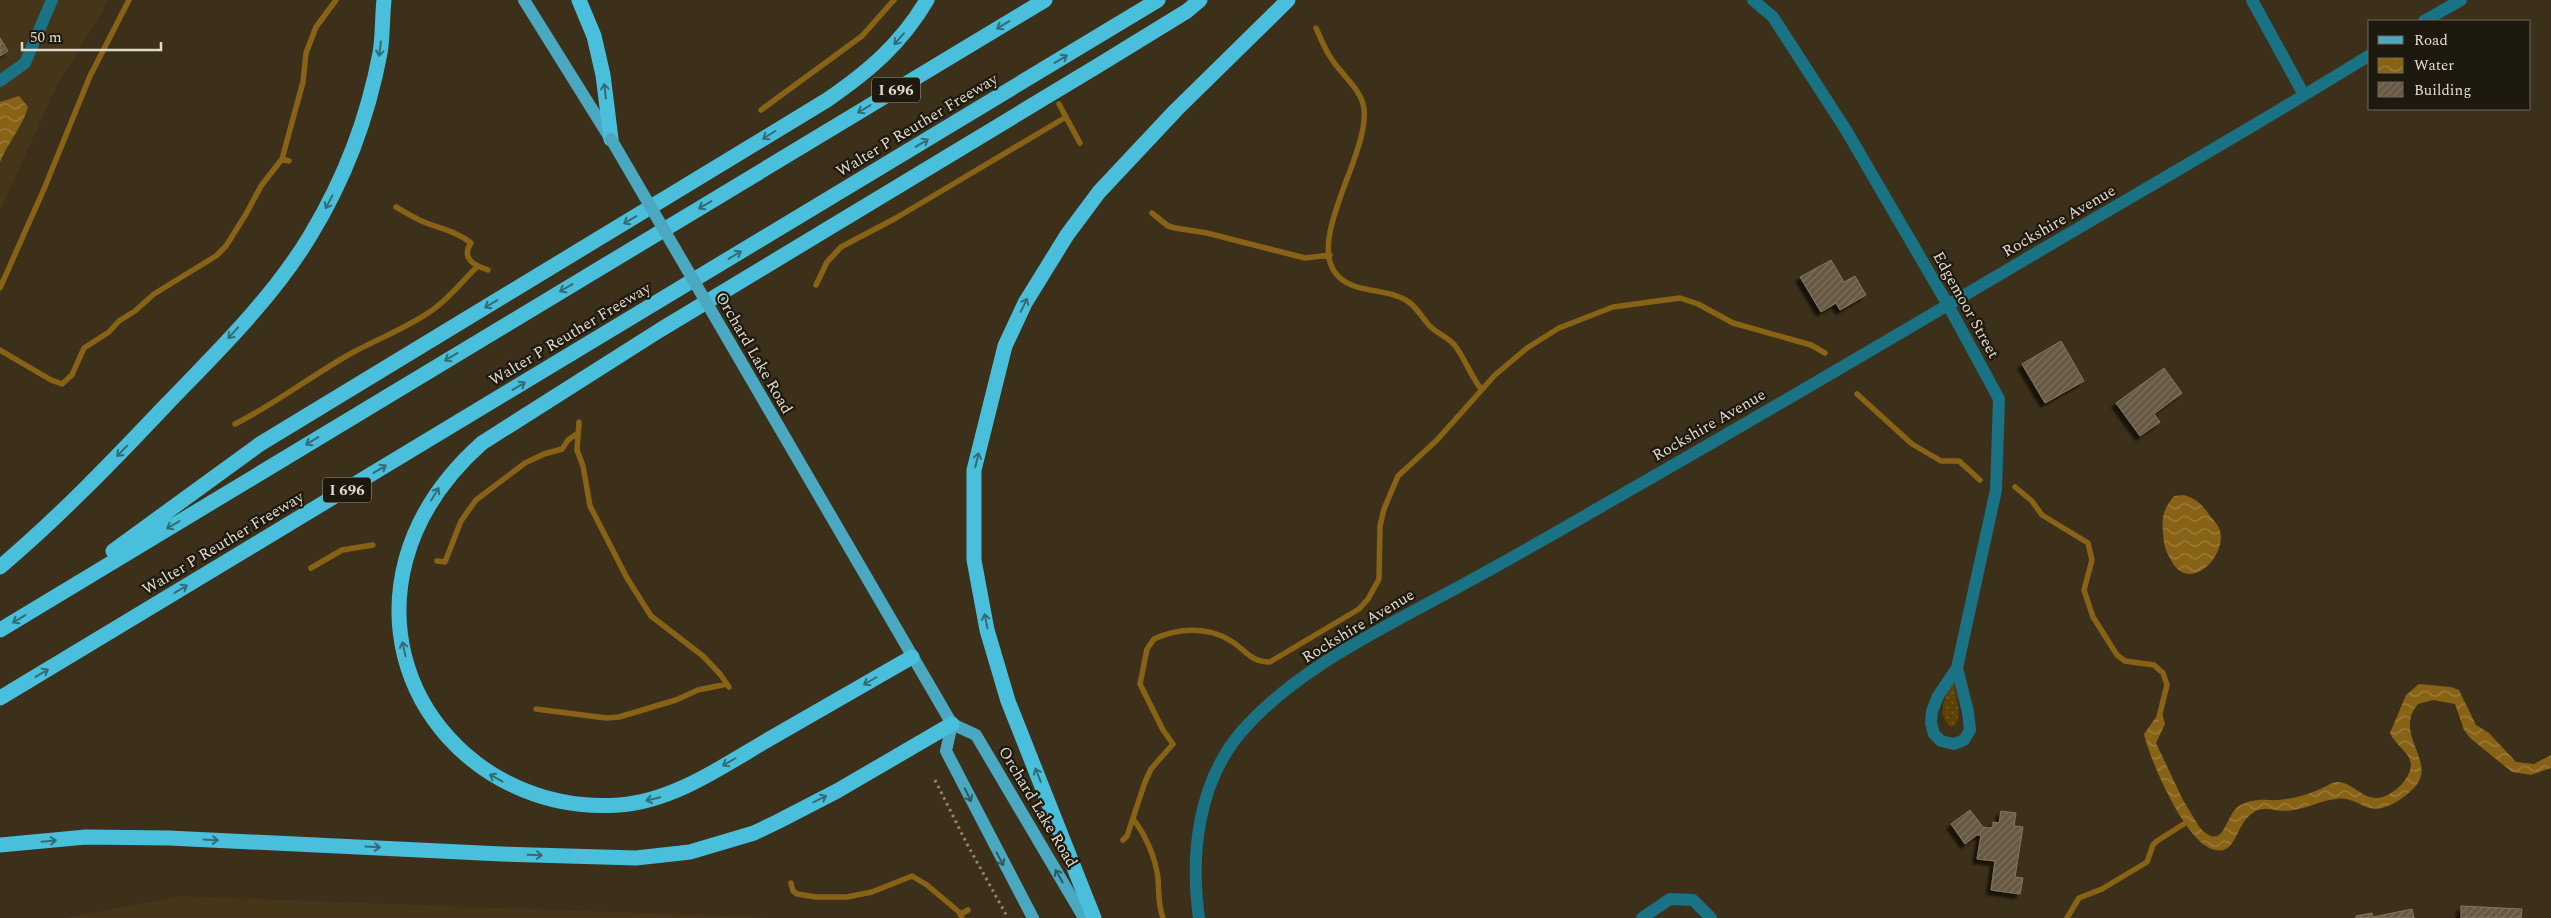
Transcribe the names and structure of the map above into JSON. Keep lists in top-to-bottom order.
{
  "streets": {
    "highway": ["I 696", "Walter P Reuther Freeway"],
    "main road": ["Orchard Lake Road"],
    "street": ["Rockshire Avenue", "Edgemoor Street"]
  },
  "crossings": [
    ["Rockshire Avenue", "Edgemoor Street"]
  ],
  "legend": ["Road", "Water", "Building"],
  "scale_bar": "50 m"
}
